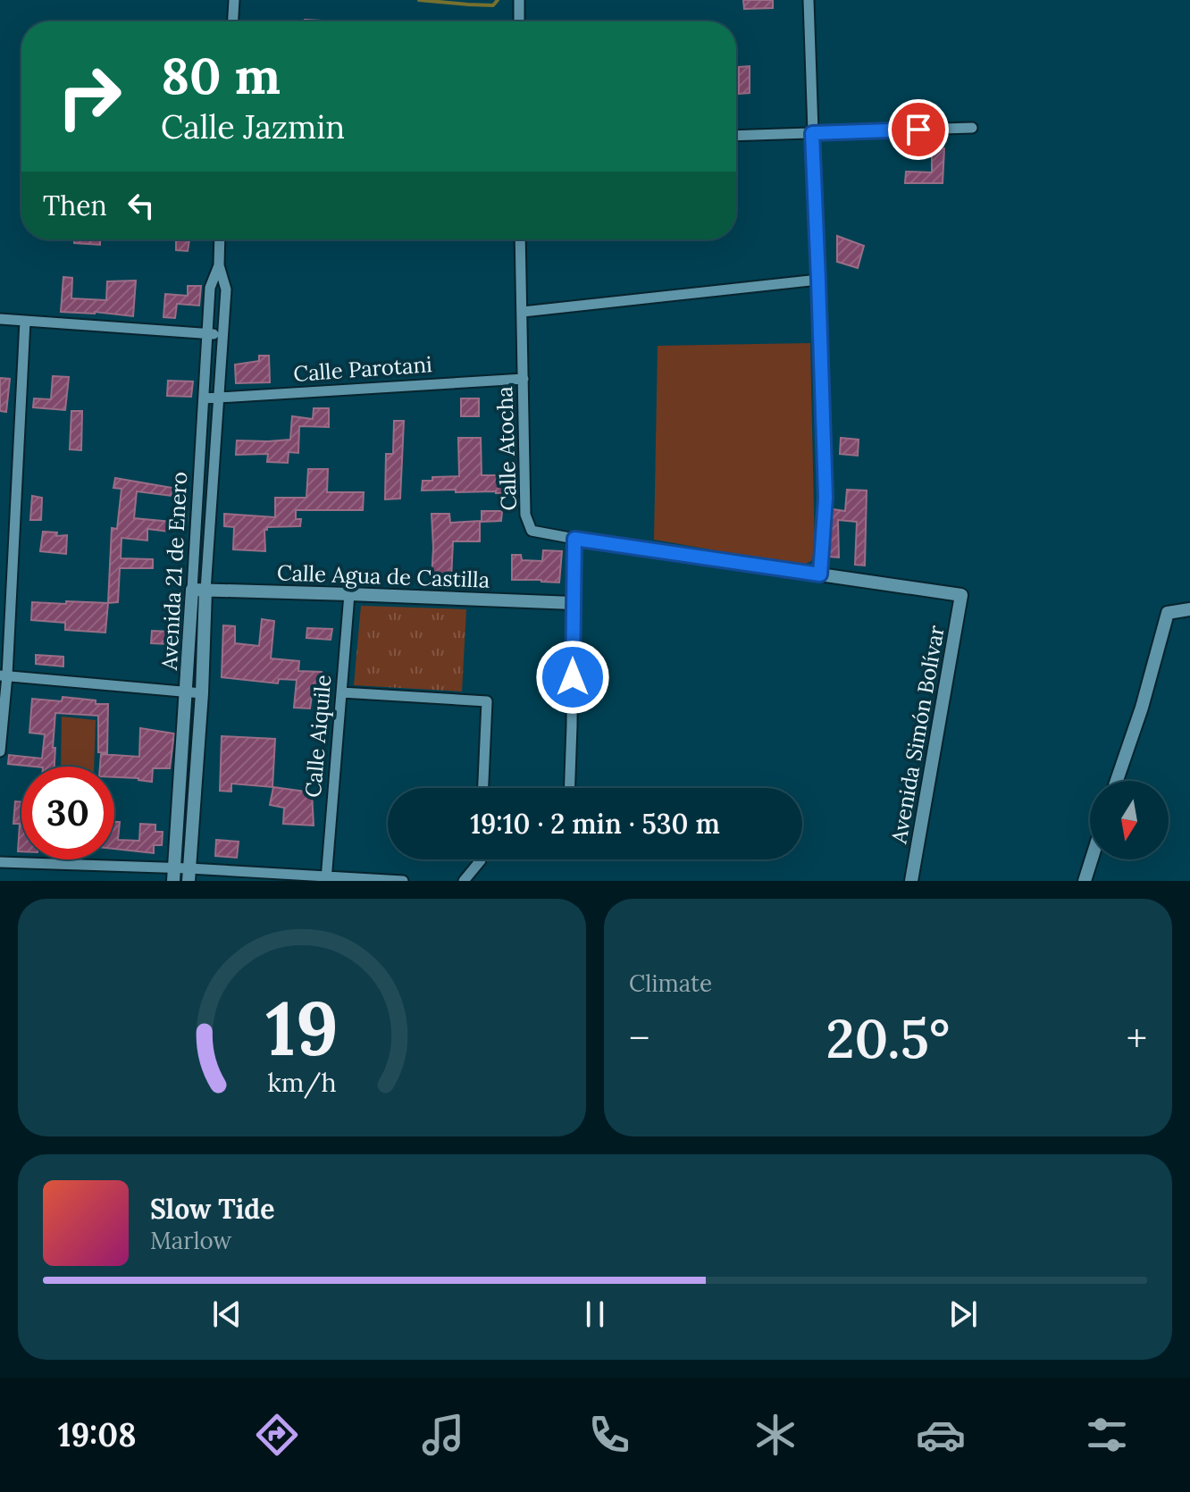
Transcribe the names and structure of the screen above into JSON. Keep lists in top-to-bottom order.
{
  "streets": {
    "street": [
      "Calle Parotani",
      "Calle Atocha",
      "Avenida 21 de Enero",
      "Calle Agua de Castilla",
      "Avenida Simón Bolívar",
      "Calle Aiquile"
    ]
  },
  "crossings": [
    ["Calle Parotani", "Calle Atocha"],
    ["Calle Parotani", "Avenida 21 de Enero"],
    ["Avenida 21 de Enero", "Calle Agua de Castilla"],
    ["Calle Agua de Castilla", "Calle Aiquile"]
  ],
  "north": "bottom",
  "page": {
    "turn": ["80 m", "Calle Jazmin"],
    "then": "Then",
    "limit": "30",
    "trip": "19:10 · 2 min · 530 m",
    "tile": "Climate",
    "heat": ["−", "20.5°", "+"],
    "song": ["Slow Tide", "Marlow"],
    "tabs": "19:08",
    "gauge": ["19", "km/h"]
  }
}
